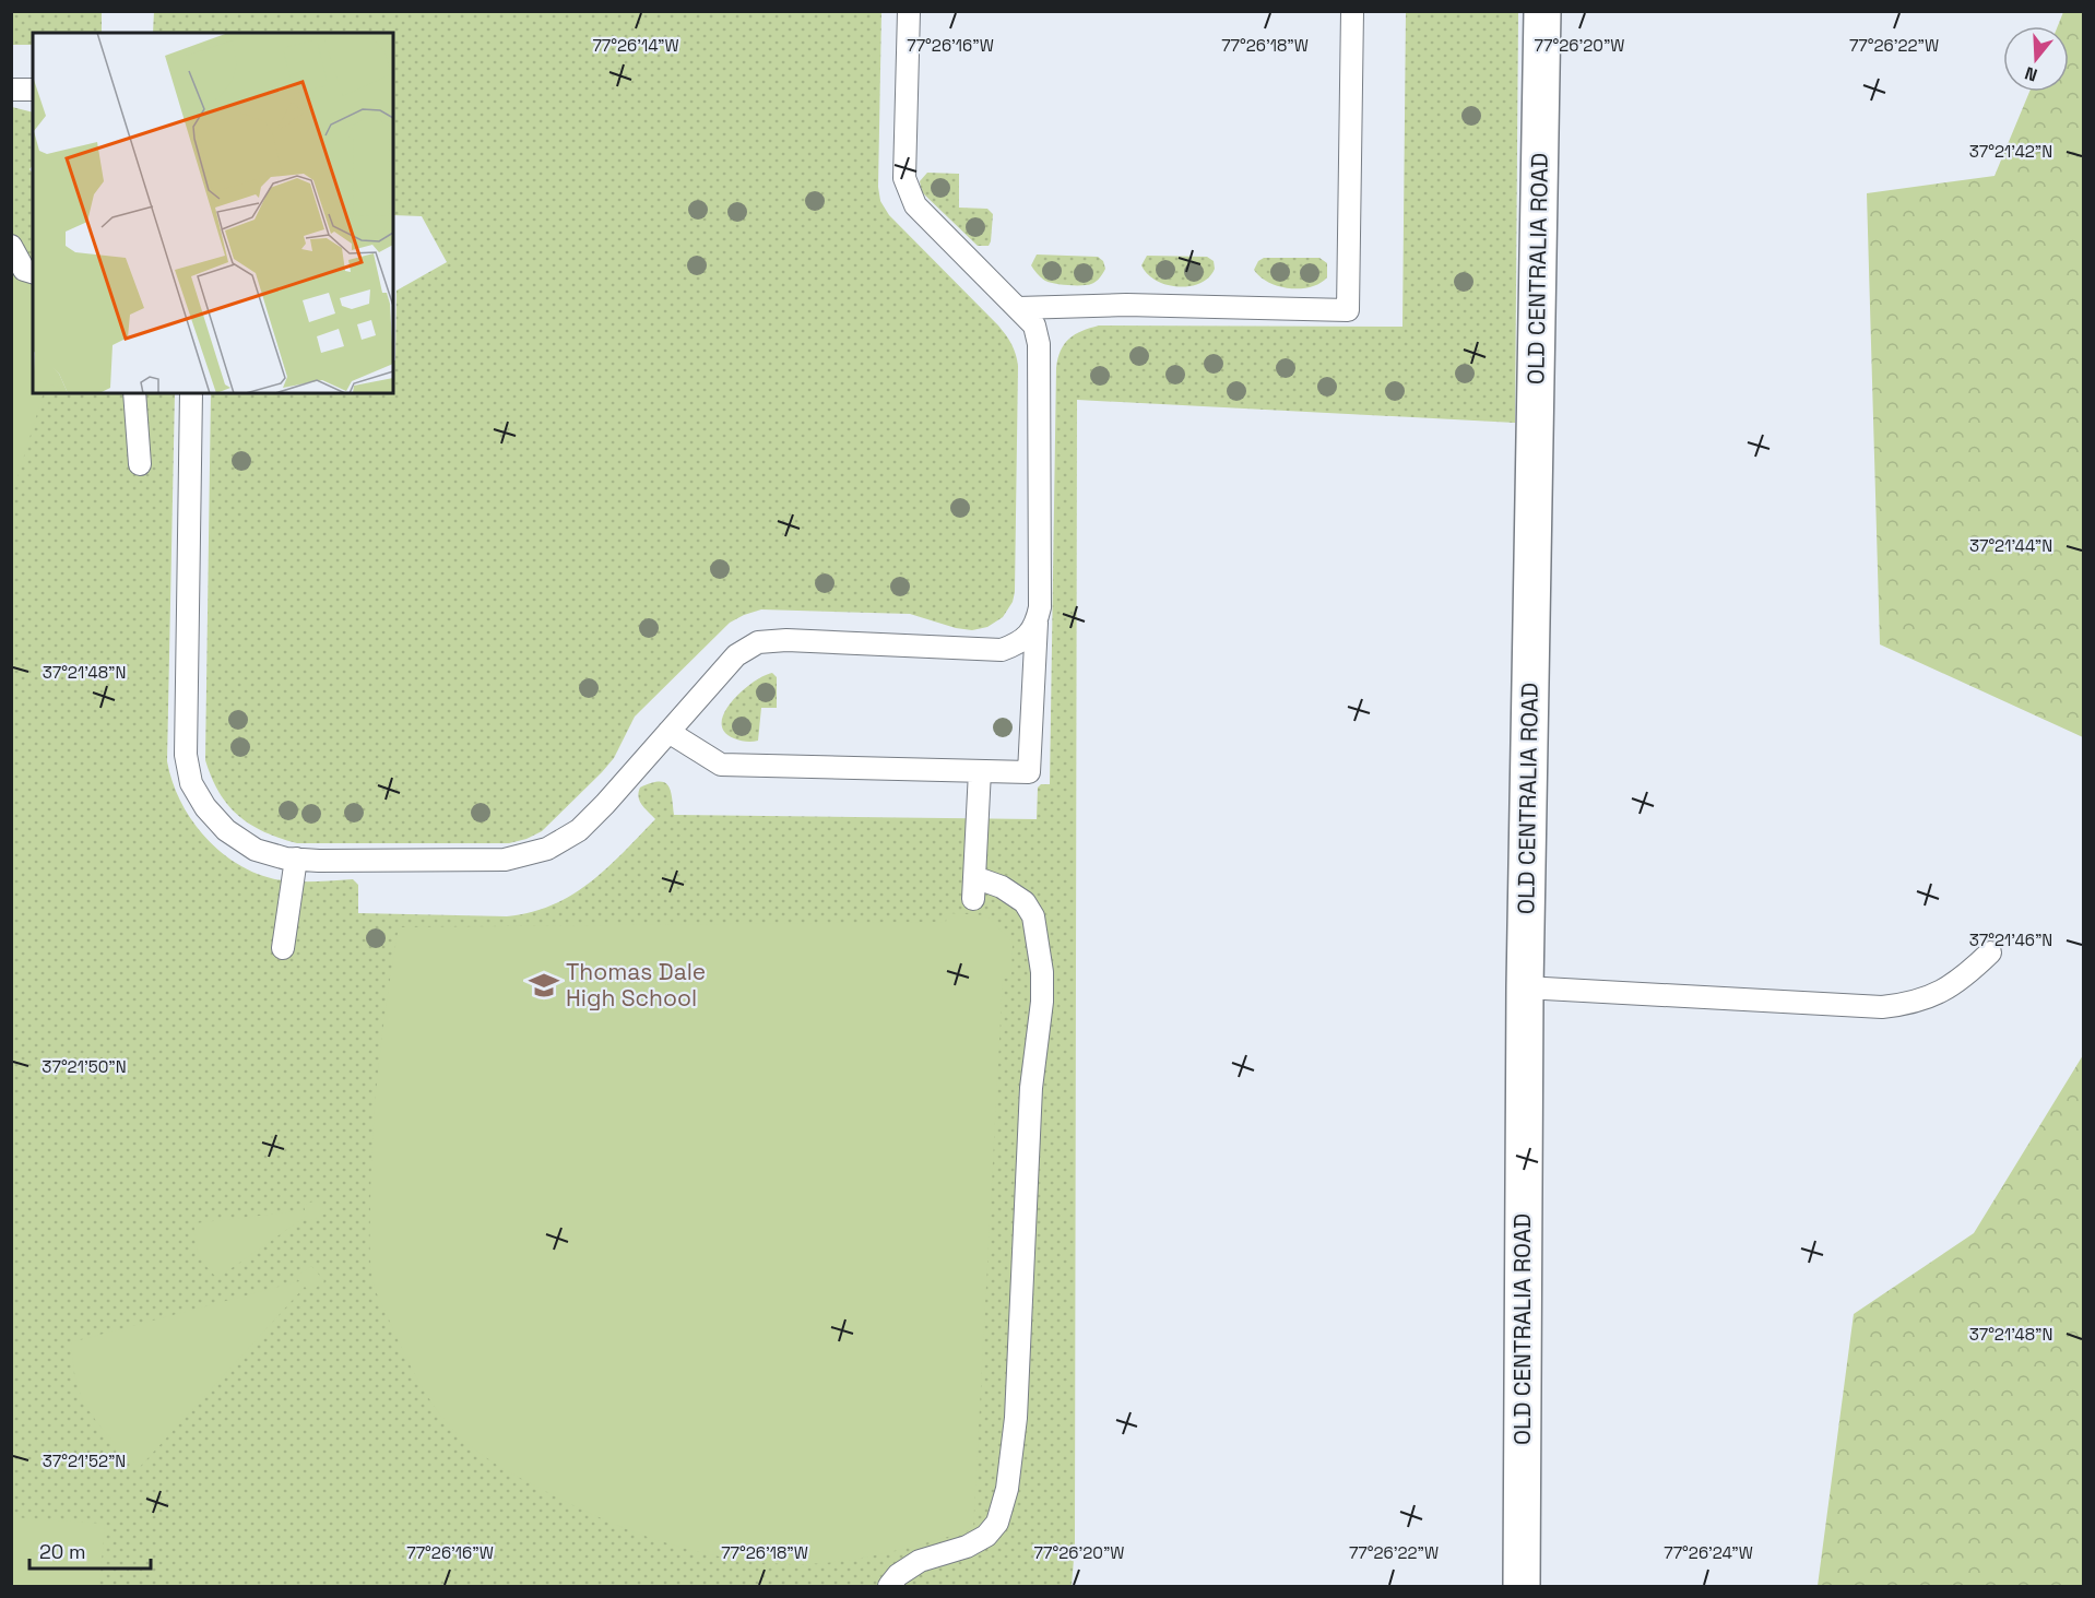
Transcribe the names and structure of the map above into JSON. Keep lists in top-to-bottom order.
{
  "streets": {
    "street": ["OLD CENTRALIA ROAD"]
  },
  "places": {
    "school or university": ["Thomas Dale High School"]
  },
  "scale_bar": "20 m",
  "north": "bottom",
  "coordinates": [
    "77°26'14\"W",
    "77°26'16\"W",
    "77°26'18\"W",
    "77°26'20\"W",
    "77°26'22\"W",
    "37°21'42\"N",
    "37°21'44\"N",
    "37°21'48\"N",
    "37°21'46\"N",
    "37°21'50\"N",
    "37°21'52\"N",
    "77°26'24\"W"
  ]
}
